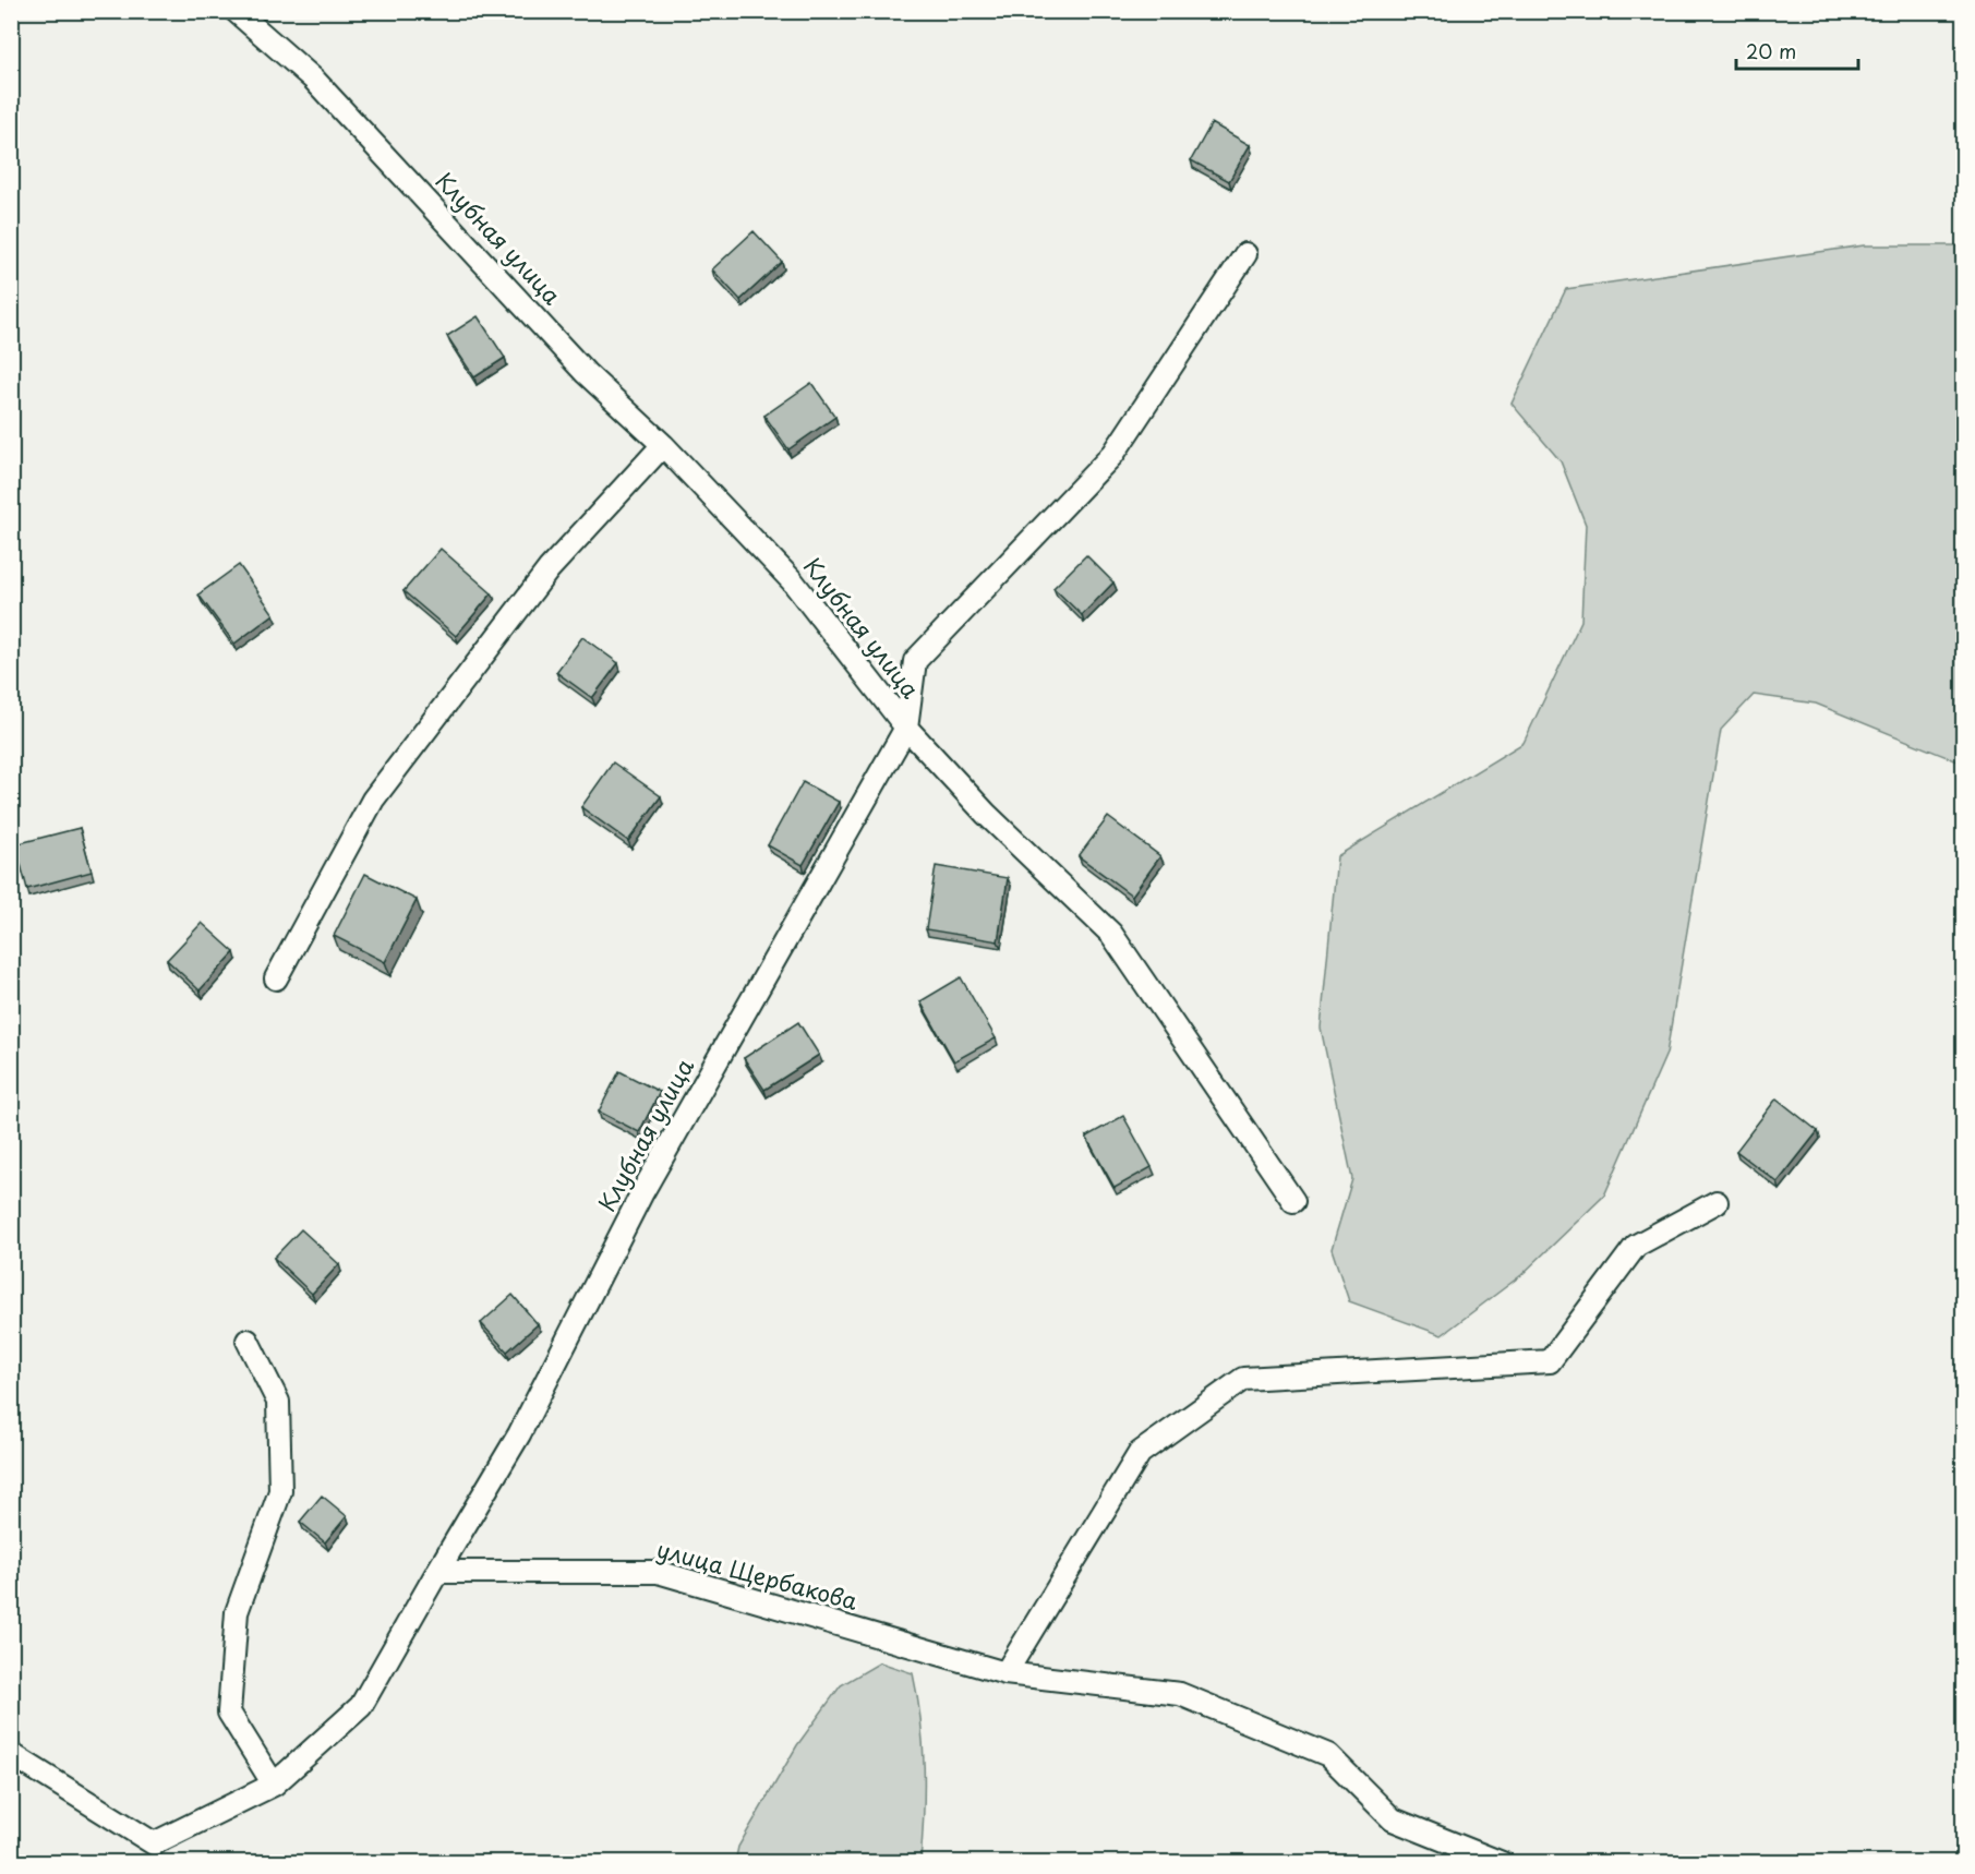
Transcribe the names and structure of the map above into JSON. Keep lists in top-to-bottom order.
{
  "streets": {
    "lane": ["Клубная улица", "улица Щербакова"]
  },
  "crossings": [
    ["Клубная улица", "улица Щербакова"]
  ],
  "scale_bar": "20 m"
}
